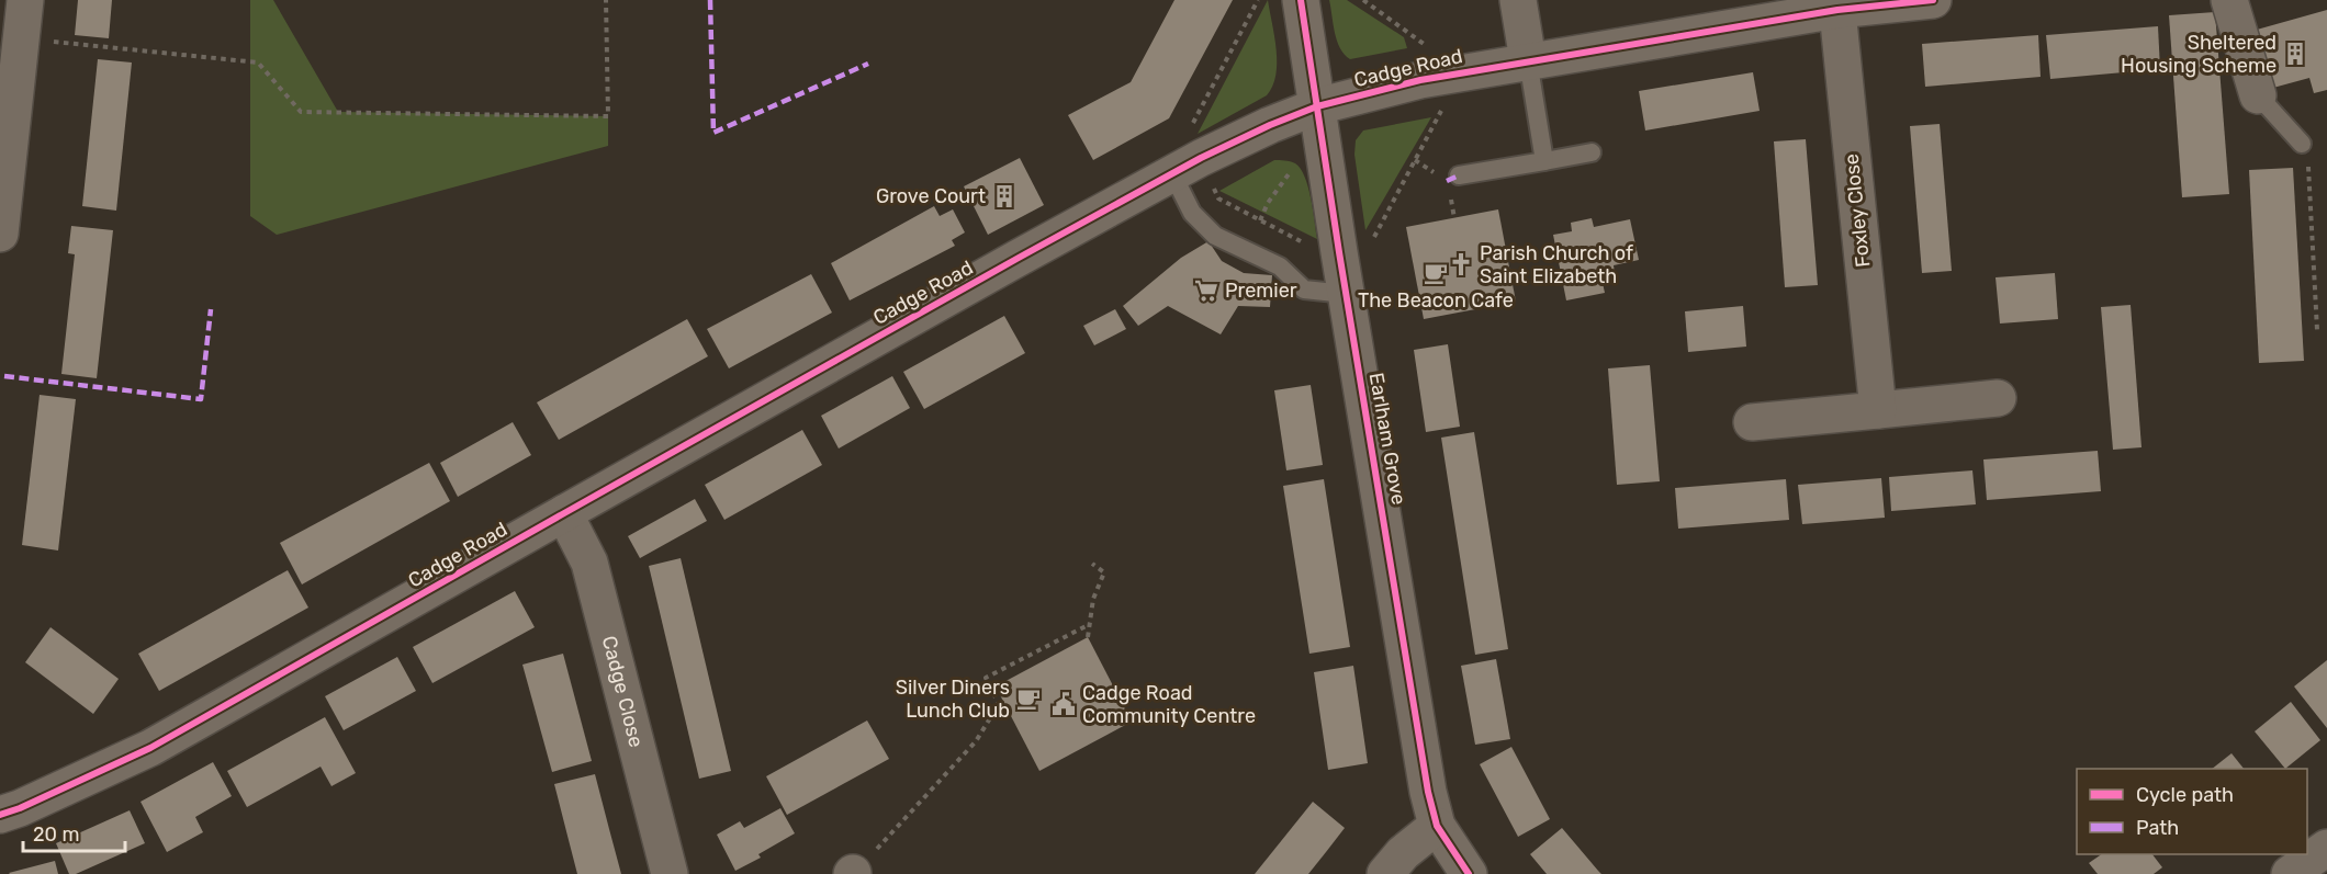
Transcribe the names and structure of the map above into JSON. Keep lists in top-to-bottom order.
{
  "streets": {
    "street": [
      "Cadge Road",
      "Foxley Close",
      "Earlham Grove",
      "Cadge Close"
    ]
  },
  "crossings": [
    ["Cadge Road", "Foxley Close"],
    ["Cadge Road", "Earlham Grove"],
    ["Cadge Road", "Cadge Close"]
  ],
  "places": {
    "building": ["Sheltered Housing Scheme", "Grove Court"],
    "church": ["Parish Church of Saint Elizabeth"],
    "cafe": ["The Beacon Cafe", "Silver Diners Lunch Club"],
    "supermarket": ["Premier"],
    "public building": ["Cadge Road Community Centre"]
  },
  "legend": ["Cycle path", "Path"],
  "scale_bar": "20 m"
}
